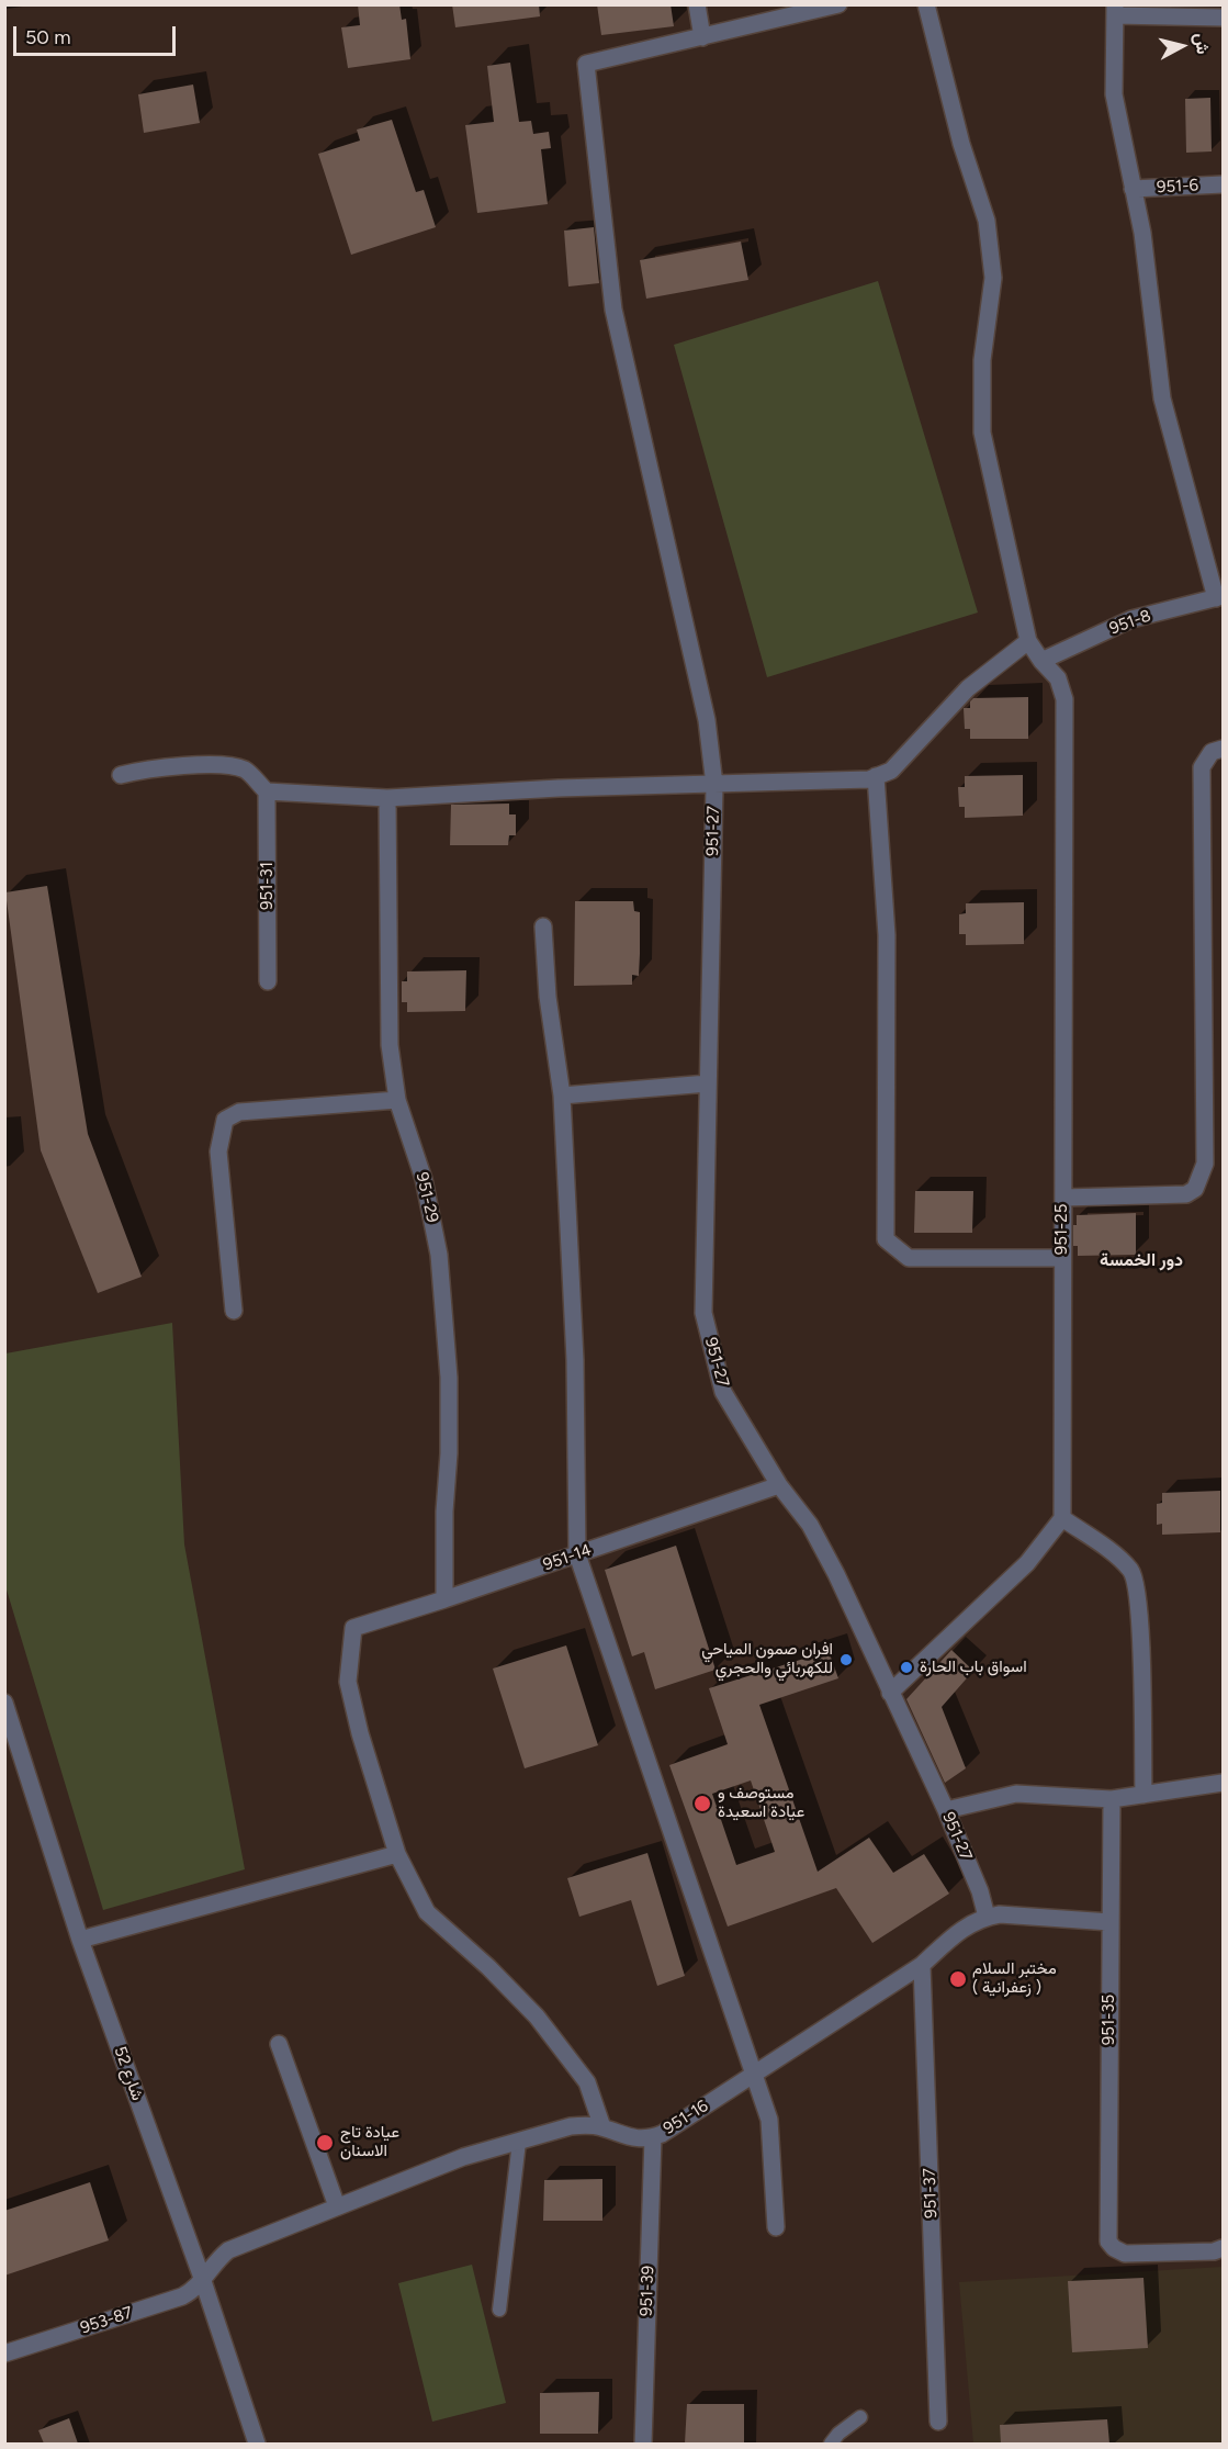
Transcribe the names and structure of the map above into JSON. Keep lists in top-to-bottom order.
{
  "streets": {
    "street": [
      "951-6",
      "951-8",
      "951-27",
      "951-31",
      "951-29",
      "951-25",
      "951-14",
      "951-35",
      "شارع 52",
      "951-16",
      "951-37",
      "951-39",
      "953-87"
    ]
  },
  "crossings": [
    ["951-8", "951-25"],
    ["951-27", "951-14"],
    ["951-27", "951-16"],
    ["951-29", "951-14"],
    ["951-35", "951-16"],
    ["شارع 52", "951-16"],
    ["شارع 52", "953-87"],
    ["951-16", "951-37"],
    ["951-16", "951-39"],
    ["951-16", "953-87"]
  ],
  "districts": ["دور الخمسة"],
  "places": [
    "افران صمون المياحي للكهربائي والحجري",
    "اسواق باب الحارة",
    "مستوصف و عيادة اسعيدة",
    "مختبر السلام ( زعفرانية )",
    "عيادة تاج الاسنان"
  ],
  "scale_bar": "50 m",
  "north": "right"
}
